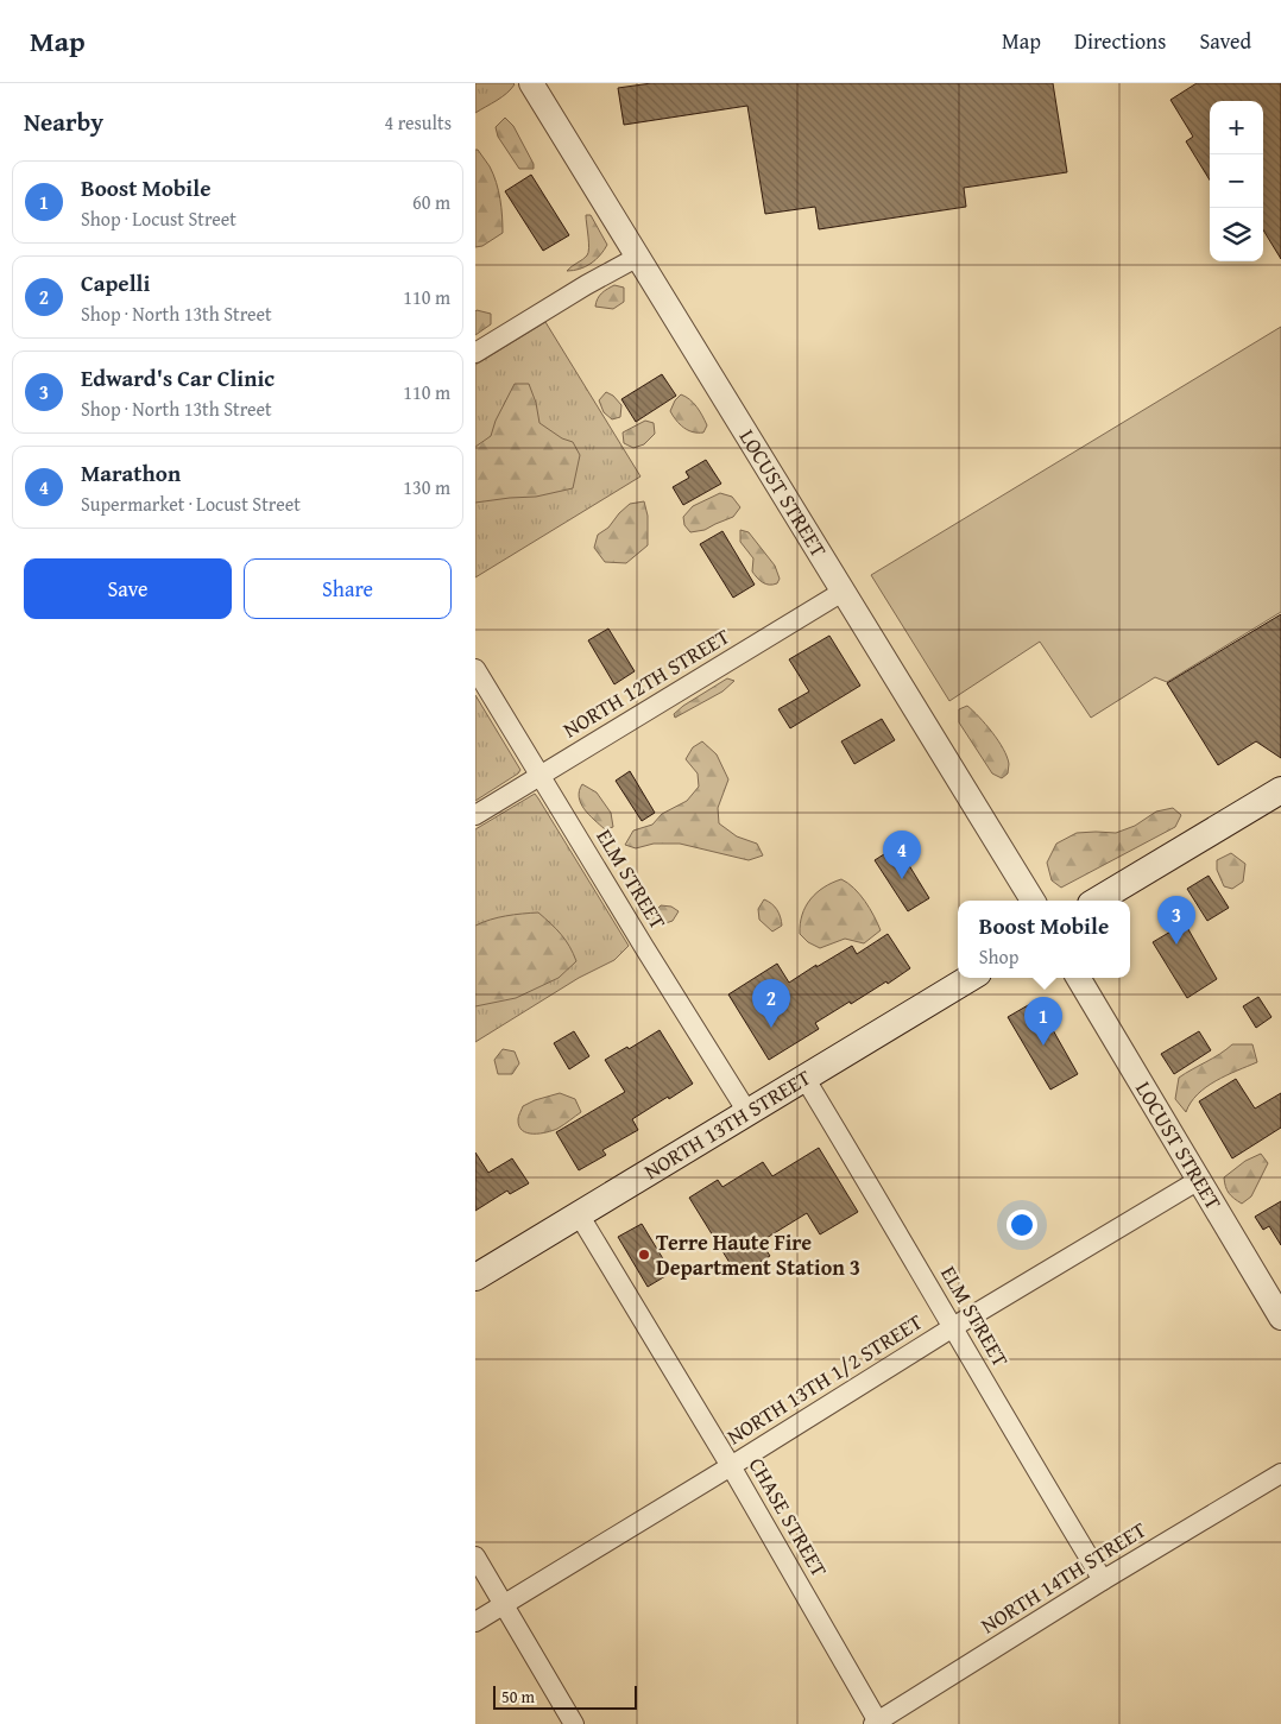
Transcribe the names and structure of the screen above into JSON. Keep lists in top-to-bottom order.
{
  "streets": {
    "main road": ["NORTH 13TH STREET"],
    "street": [
      "LOCUST STREET",
      "NORTH 12TH STREET",
      "ELM STREET",
      "NORTH 13TH 1/2 STREET",
      "CHASE STREET",
      "NORTH 14TH STREET"
    ]
  },
  "crossings": [
    ["LOCUST STREET", "NORTH 12TH STREET"],
    ["LOCUST STREET", "NORTH 13TH 1/2 STREET"],
    ["NORTH 12TH STREET", "ELM STREET"],
    ["ELM STREET", "NORTH 13TH STREET"],
    ["ELM STREET", "NORTH 13TH 1/2 STREET"],
    ["ELM STREET", "NORTH 14TH STREET"],
    ["NORTH 13TH STREET", "CHASE STREET"],
    ["NORTH 13TH 1/2 STREET", "CHASE STREET"],
    ["CHASE STREET", "NORTH 14TH STREET"]
  ],
  "places": ["Terre Haute Fire Department Station 3"],
  "scale_bar": "50 m",
  "page": {
    "header": "Map",
    "nav": ["Map", "Directions", "Saved"],
    "heading": ["Nearby", "4 results"],
    "map_buttons": ["+", "−"],
    "list": [
      {
        "mark": "1",
        "name": "Boost Mobile",
        "note": "Shop · Locust Street",
        "value": "60 m"
      },
      {
        "mark": "2",
        "name": "Capelli",
        "note": "Shop · North 13th Street",
        "value": "110 m"
      },
      {
        "mark": "3",
        "name": "Edward's Car Clinic",
        "note": "Shop · North 13th Street",
        "value": "110 m"
      },
      {
        "mark": "4",
        "name": "Marathon",
        "note": "Supermarket · Locust Street",
        "value": "130 m"
      }
    ],
    "buttons": ["Save", "Share"],
    "pins": [
      "4",
      "3",
      "2",
      "1"
    ],
    "popup": ["Boost Mobile", "Shop"],
    "scale": "50 m"
  }
}
